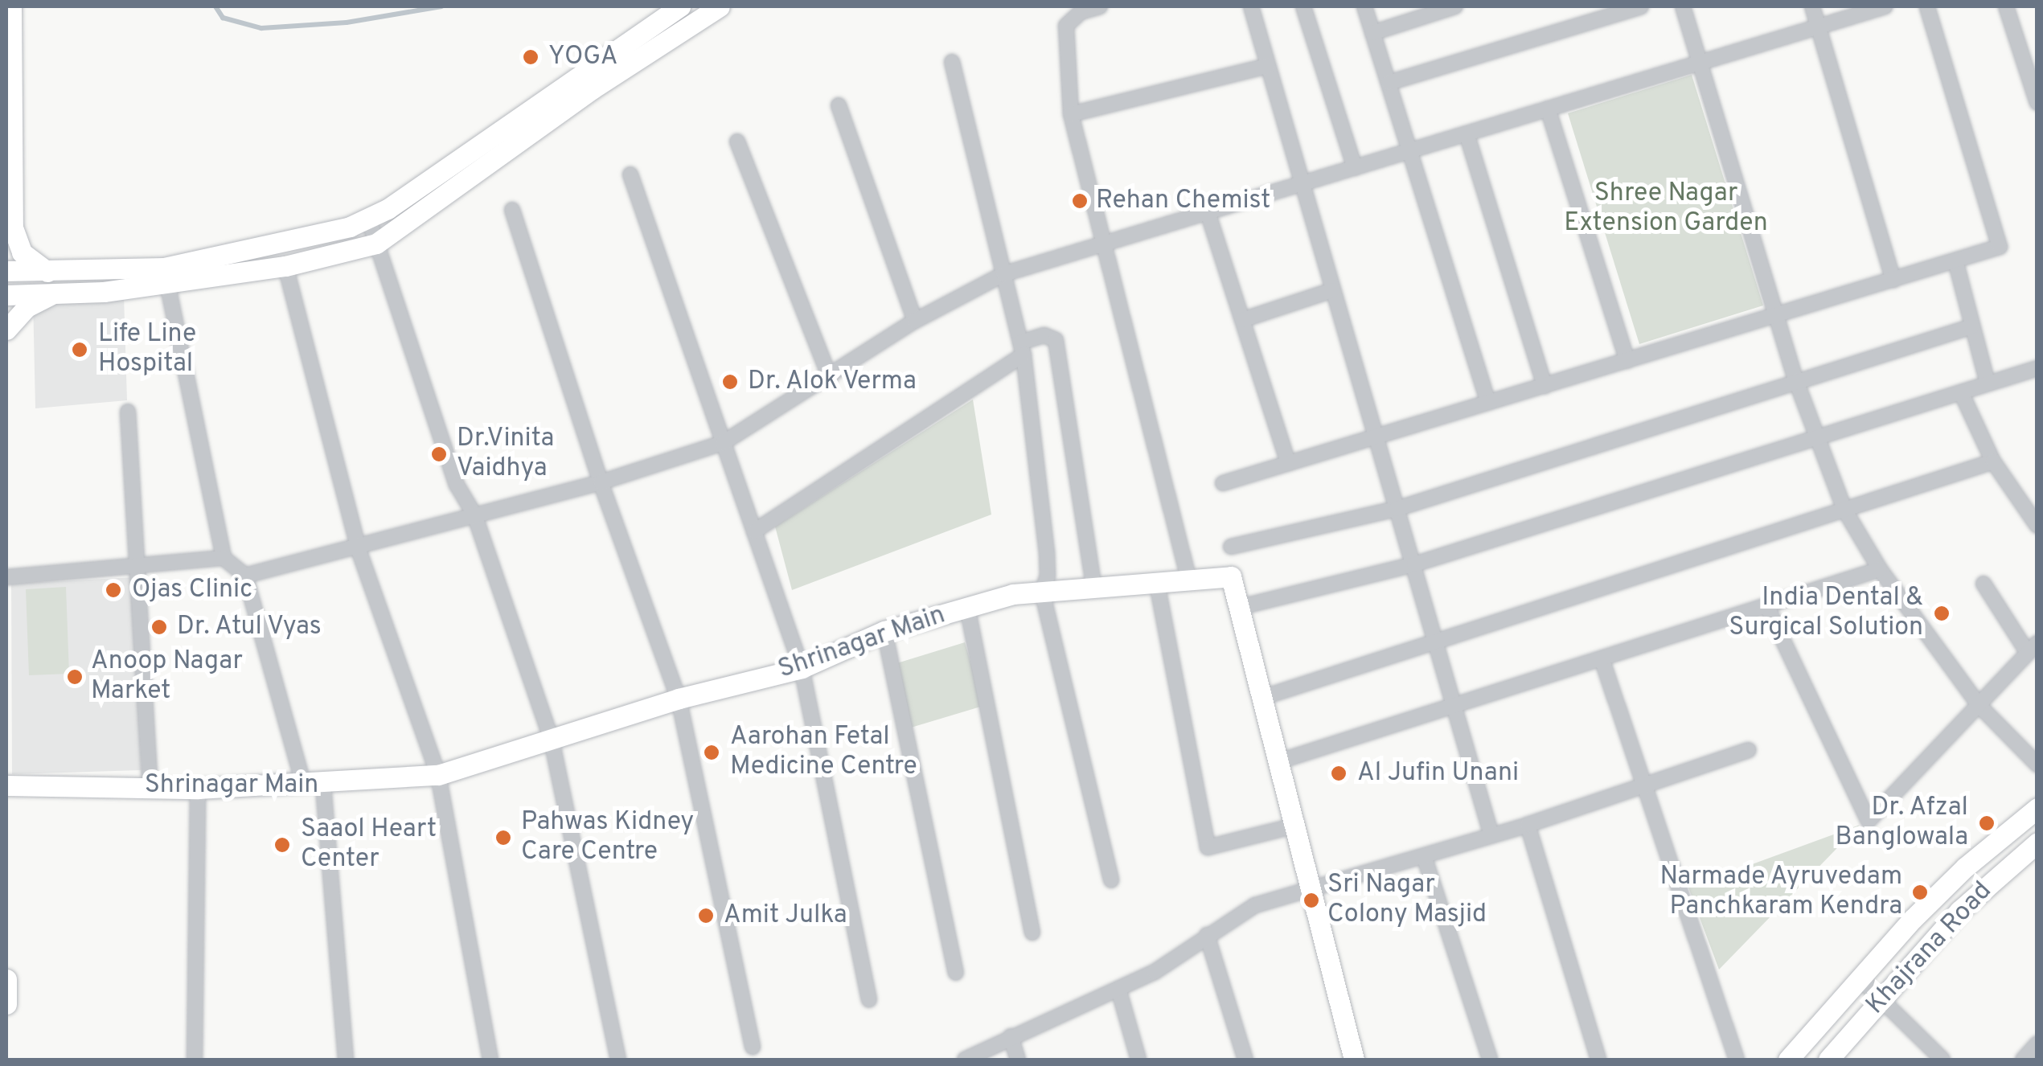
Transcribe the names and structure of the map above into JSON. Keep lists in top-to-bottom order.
{
  "streets": {
    "main road": ["Shrinagar Main", "Khajrana Road"]
  },
  "parks": ["Shree Nagar Extension Garden"],
  "places": [
    "YOGA",
    "Rehan Chemist",
    "Life Line Hospital",
    "Dr. Alok Verma",
    "Dr.Vinita Vaidhya",
    "Ojas Clinic",
    "India Dental & Surgical Solution",
    "Dr. Atul Vyas",
    "Anoop Nagar Market",
    "Aarohan Fetal Medicine Centre",
    "Al Jufin Unani",
    "Dr. Afzal Banglowala",
    "Pahwas Kidney Care Centre",
    "Saaol Heart Center",
    "Narmade Ayruvedam Panchkaram Kendra",
    "Sri Nagar Colony Masjid",
    "Amit Julka"
  ]
}
